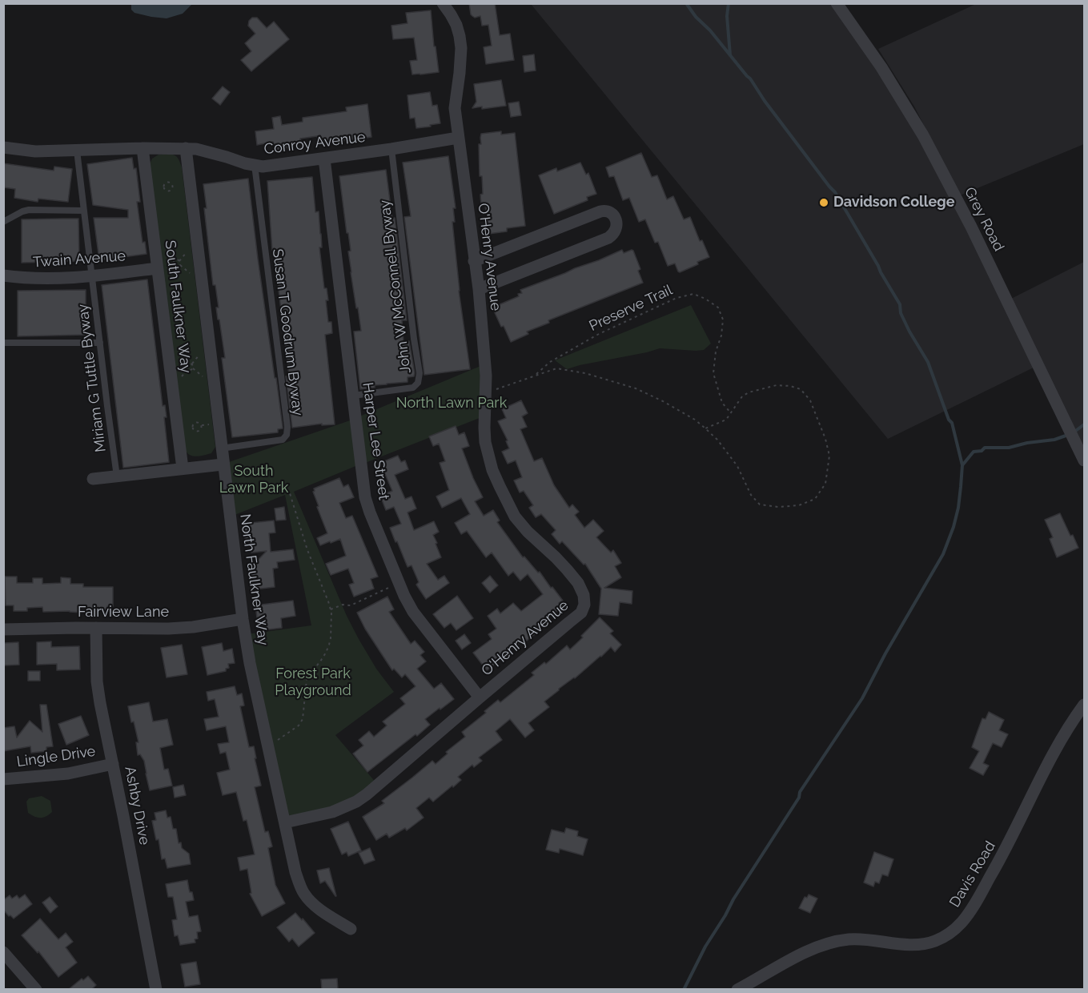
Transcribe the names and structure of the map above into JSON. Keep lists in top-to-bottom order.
{
  "streets": {
    "street": [
      "Conroy Avenue",
      "Grey Road",
      "O'Henry Avenue",
      "Twain Avenue",
      "South Faulkner Way",
      "Harper Lee Street",
      "North Faulkner Way",
      "Fairview Lane",
      "Lingle Drive",
      "Ashby Drive",
      "Davis Road"
    ],
    "lane": ["John W McConnell Byway", "Susan T Goodrum Byway", "Miriam G Tuttle Byway"],
    "path": ["Preserve Trail"]
  },
  "crossings": [
    ["Conroy Avenue", "O'Henry Avenue"],
    ["Conroy Avenue", "John W McConnell Byway"],
    ["Conroy Avenue", "South Faulkner Way"],
    ["Conroy Avenue", "Susan T Goodrum Byway"],
    ["Conroy Avenue", "Miriam G Tuttle Byway"],
    ["Conroy Avenue", "Harper Lee Street"],
    ["Conroy Avenue", "North Faulkner Way"],
    ["O'Henry Avenue", "Preserve Trail"],
    ["O'Henry Avenue", "Harper Lee Street"],
    ["O'Henry Avenue", "North Faulkner Way"],
    ["Twain Avenue", "South Faulkner Way"],
    ["Twain Avenue", "Miriam G Tuttle Byway"],
    ["John W McConnell Byway", "Harper Lee Street"],
    ["Susan T Goodrum Byway", "North Faulkner Way"],
    ["North Faulkner Way", "Fairview Lane"],
    ["Fairview Lane", "Ashby Drive"],
    ["Lingle Drive", "Ashby Drive"]
  ],
  "parks": ["North Lawn Park", "South Lawn Park", "Forest Park Playground"],
  "places": ["Davidson College"]
}
